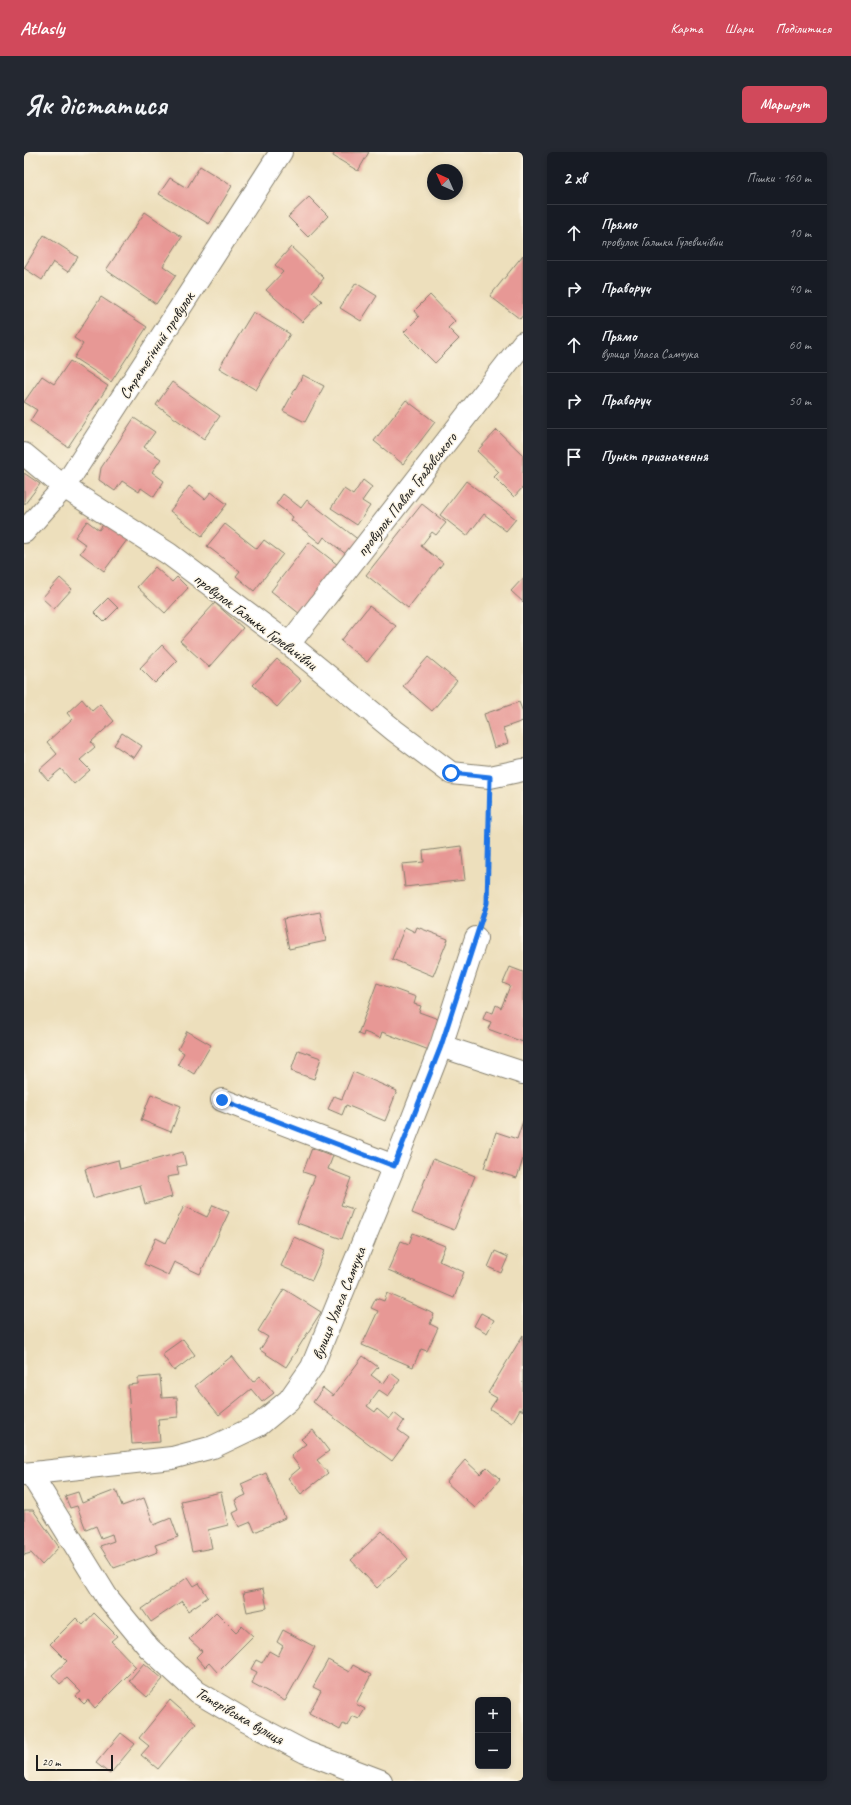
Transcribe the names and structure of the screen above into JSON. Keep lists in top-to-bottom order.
{
  "streets": {
    "street": [
      "Стратегічний провулок",
      "провулок Павла Грабовського",
      "провулок Галшки Гулевичівни",
      "вулиця Уласа Самчука",
      "Тетерівська вулиця"
    ]
  },
  "crossings": [
    ["Стратегічний провулок", "провулок Галшки Гулевичівни"],
    ["провулок Павла Грабовського", "провулок Галшки Гулевичівни"],
    ["вулиця Уласа Самчука", "Тетерівська вулиця"]
  ],
  "scale_bar": "20 m",
  "north": "top left",
  "page": {
    "header": "Atlasly",
    "nav": ["Карта", "Шари", "Поділитися"],
    "buttons": "Маршрут",
    "title": "Як дістатися",
    "heading": ["2 хв", "Пішки · 160 m"],
    "list": [
      ["Прямо", "провулок Галшки Гулевичівни", "10 m"],
      ["Праворуч", "40 m"],
      ["Прямо", "вулиця Уласа Самчука", "60 m"],
      ["Праворуч", "50 m"],
      "Пункт призначення"
    ],
    "map_buttons": ["+", "−"],
    "scale": "20 m"
  }
}
